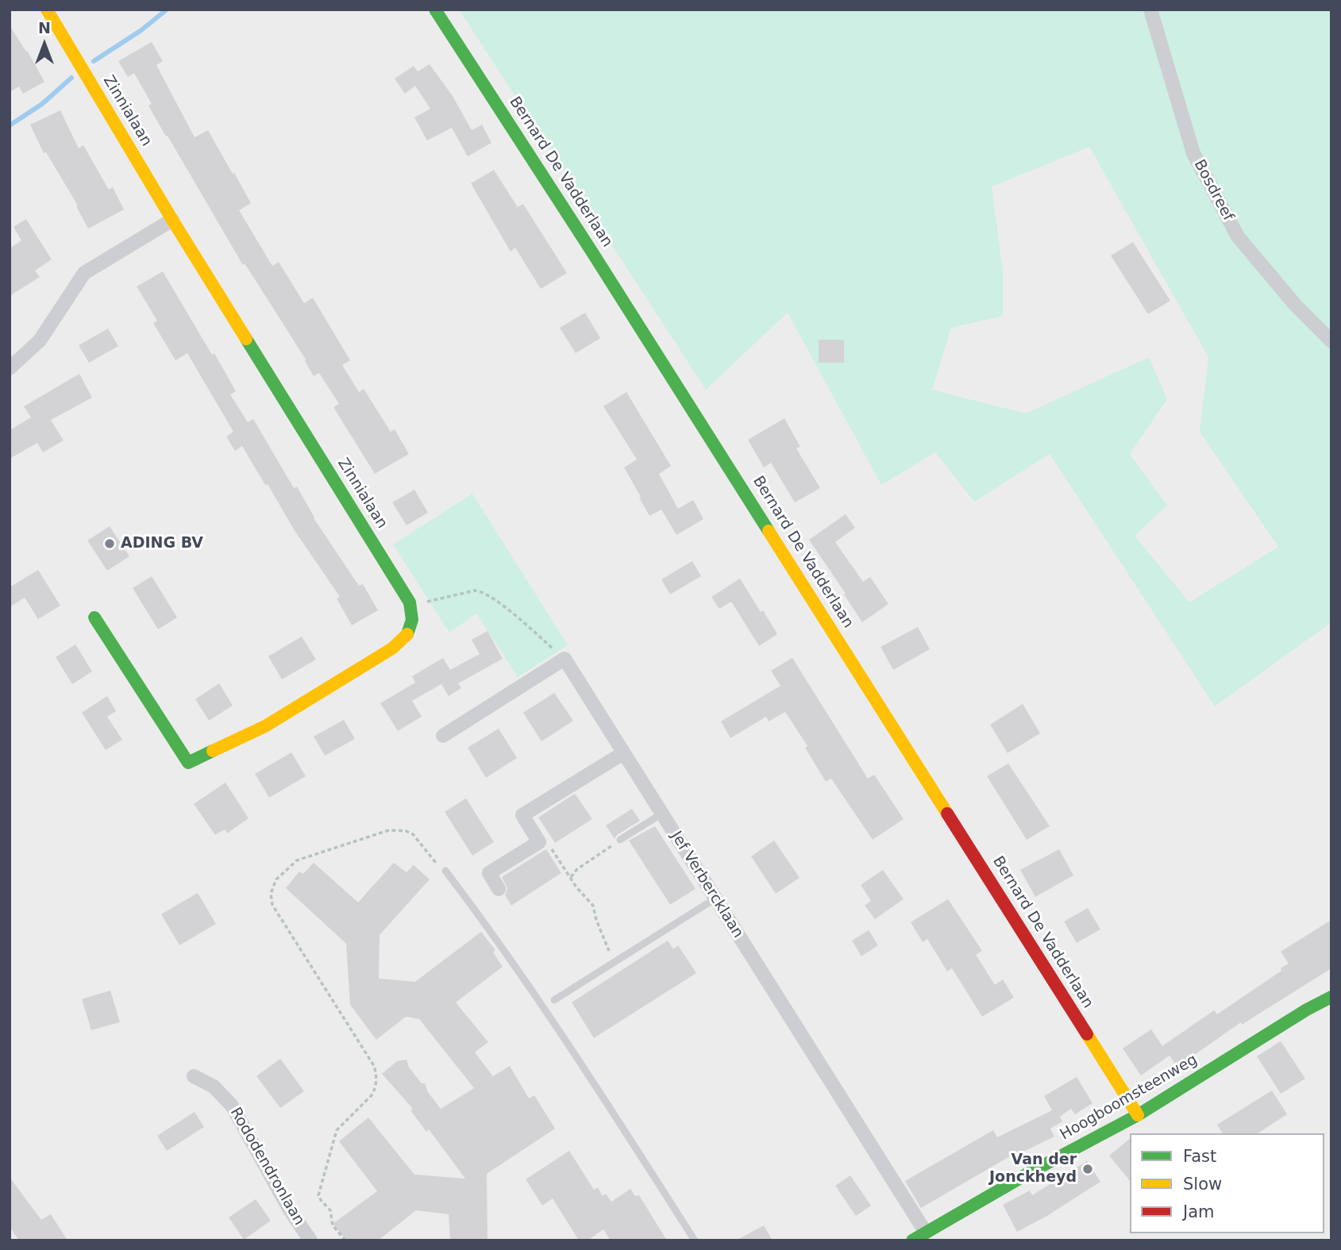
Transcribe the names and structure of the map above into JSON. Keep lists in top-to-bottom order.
{
  "streets": {
    "street": [
      "Zinnialaan",
      "Bernard De Vadderlaan",
      "Bosdreef",
      "Jef Verbercklaan",
      "Hoogboomsteenweg",
      "Rododendronlaan"
    ]
  },
  "crossings": [
    ["Bernard De Vadderlaan", "Hoogboomsteenweg"],
    ["Jef Verbercklaan", "Hoogboomsteenweg"]
  ],
  "places": ["ADING BV", "Van der Jonckheyd"],
  "legend": ["Fast", "Slow", "Jam"],
  "north": "top"
}
